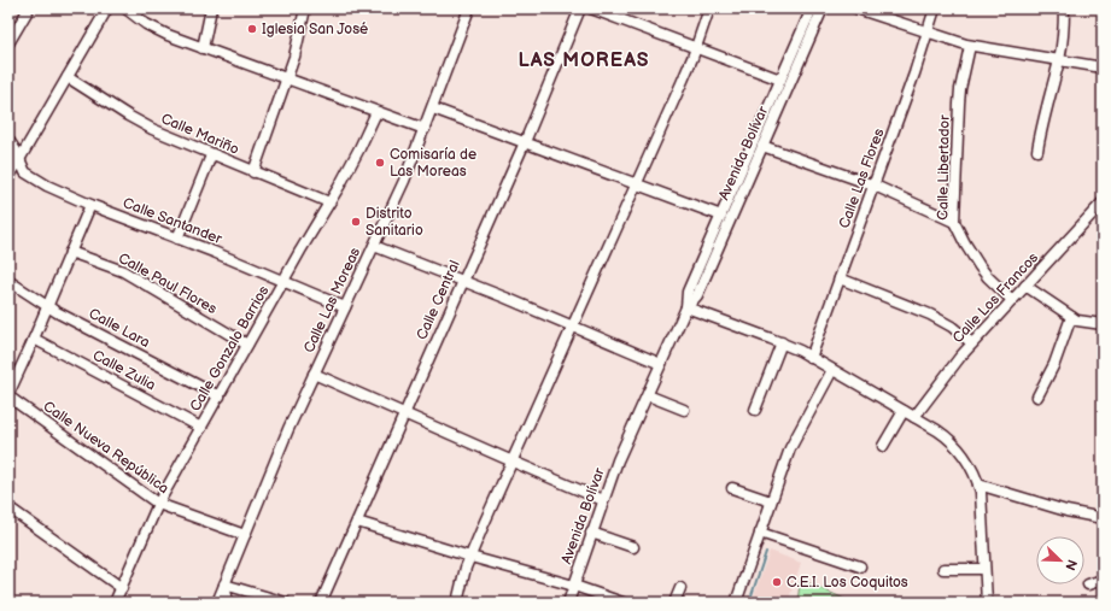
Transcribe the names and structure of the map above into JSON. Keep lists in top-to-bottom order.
{
  "streets": {
    "street": [
      "Calle Mariño",
      "Avenida Bolívar",
      "Calle Libertador",
      "Calle Las Flores",
      "Calle Santander",
      "Calle Paul Flores",
      "Calle Los Francos",
      "Calle Las Moreas",
      "Calle Central",
      "Calle Lara",
      "Calle Gonzalo Barrios",
      "Calle Zulia",
      "Calle Nueva República"
    ]
  },
  "crossings": [
    ["Calle Mariño", "Calle Gonzalo Barrios"],
    ["Calle Libertador", "Calle Los Francos"],
    ["Calle Santander", "Calle Las Moreas"],
    ["Calle Santander", "Calle Gonzalo Barrios"],
    ["Calle Paul Flores", "Calle Gonzalo Barrios"],
    ["Calle Las Moreas", "Calle Nueva República"],
    ["Calle Lara", "Calle Gonzalo Barrios"],
    ["Calle Gonzalo Barrios", "Calle Zulia"],
    ["Calle Gonzalo Barrios", "Calle Nueva República"]
  ],
  "districts": ["LAS MOREAS"],
  "places": [
    "Iglesia San José",
    "Comisaría de Las Moreas",
    "Distrito Sanitario",
    "C.E.I. Los Coquitos"
  ],
  "north": "bottom right"
}
